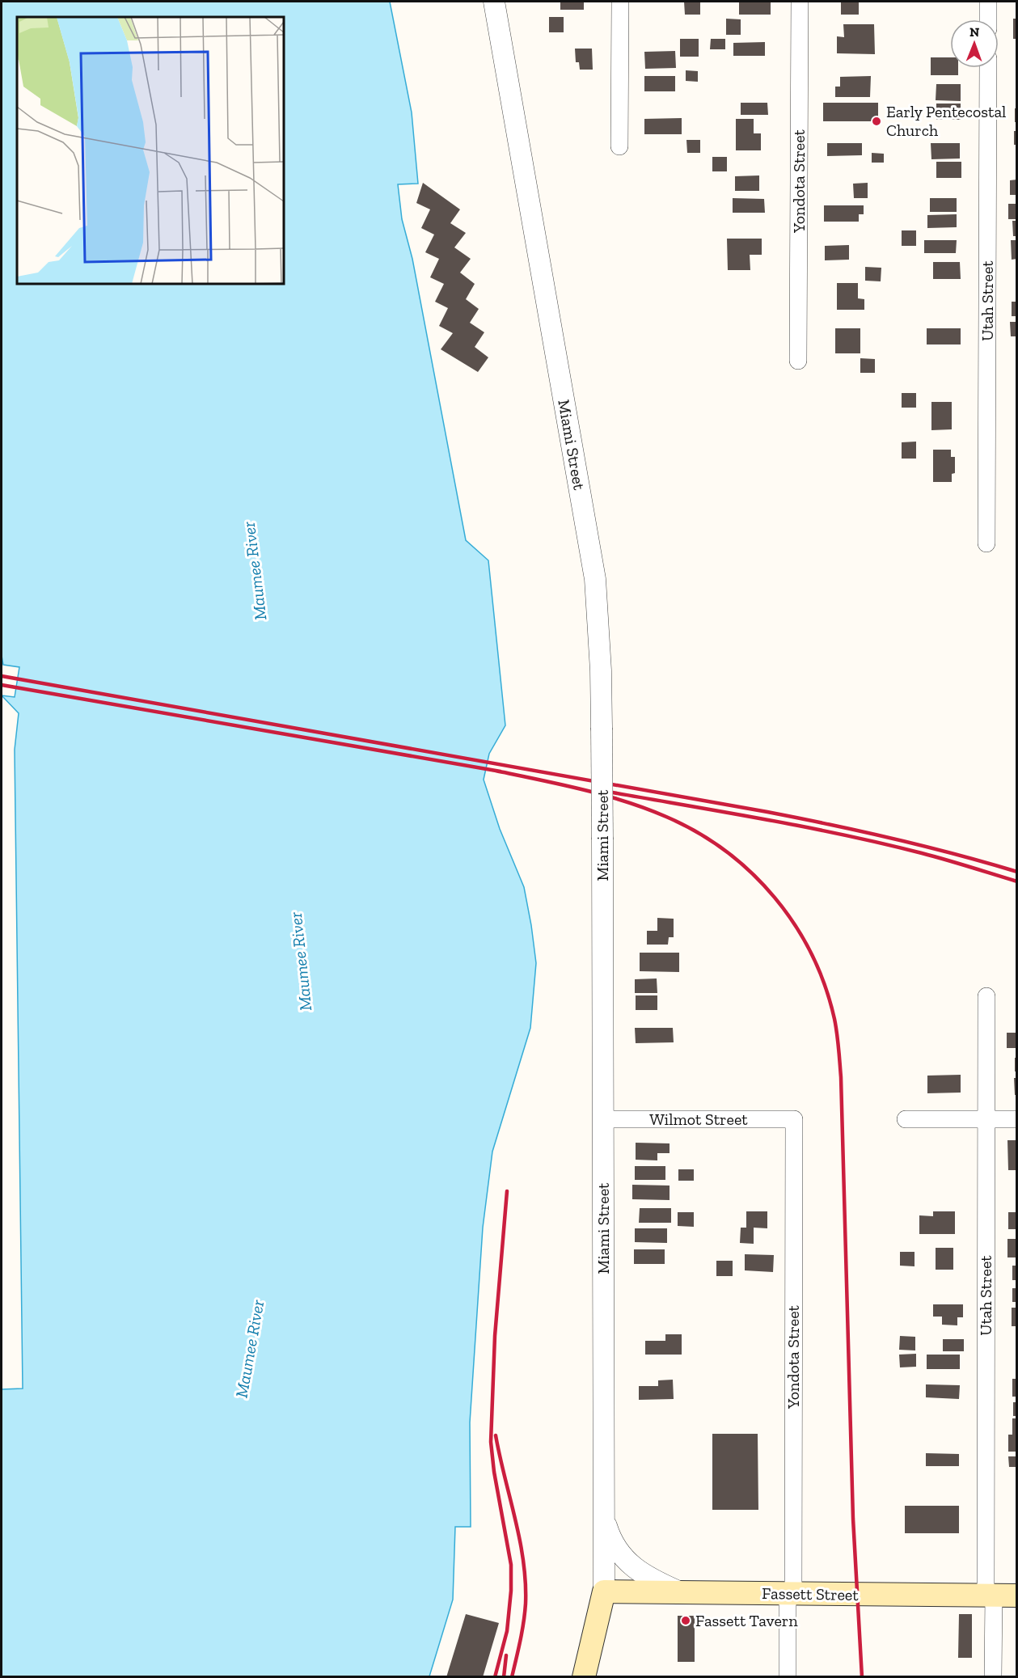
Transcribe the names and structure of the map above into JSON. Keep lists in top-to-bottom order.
{
  "streets": {
    "main road": ["Miami Street", "Fassett Street"],
    "street": ["Yondota Street", "Utah Street", "Wilmot Street"]
  },
  "crossings": [
    ["Yondota Street", "Wilmot Street"],
    ["Yondota Street", "Fassett Street"],
    ["Utah Street", "Fassett Street"],
    ["Miami Street", "Wilmot Street"],
    ["Miami Street", "Fassett Street"]
  ],
  "water": ["Maumee River"],
  "places": ["Early Pentecostal Church", "Fassett Tavern"],
  "north": "top"
}
